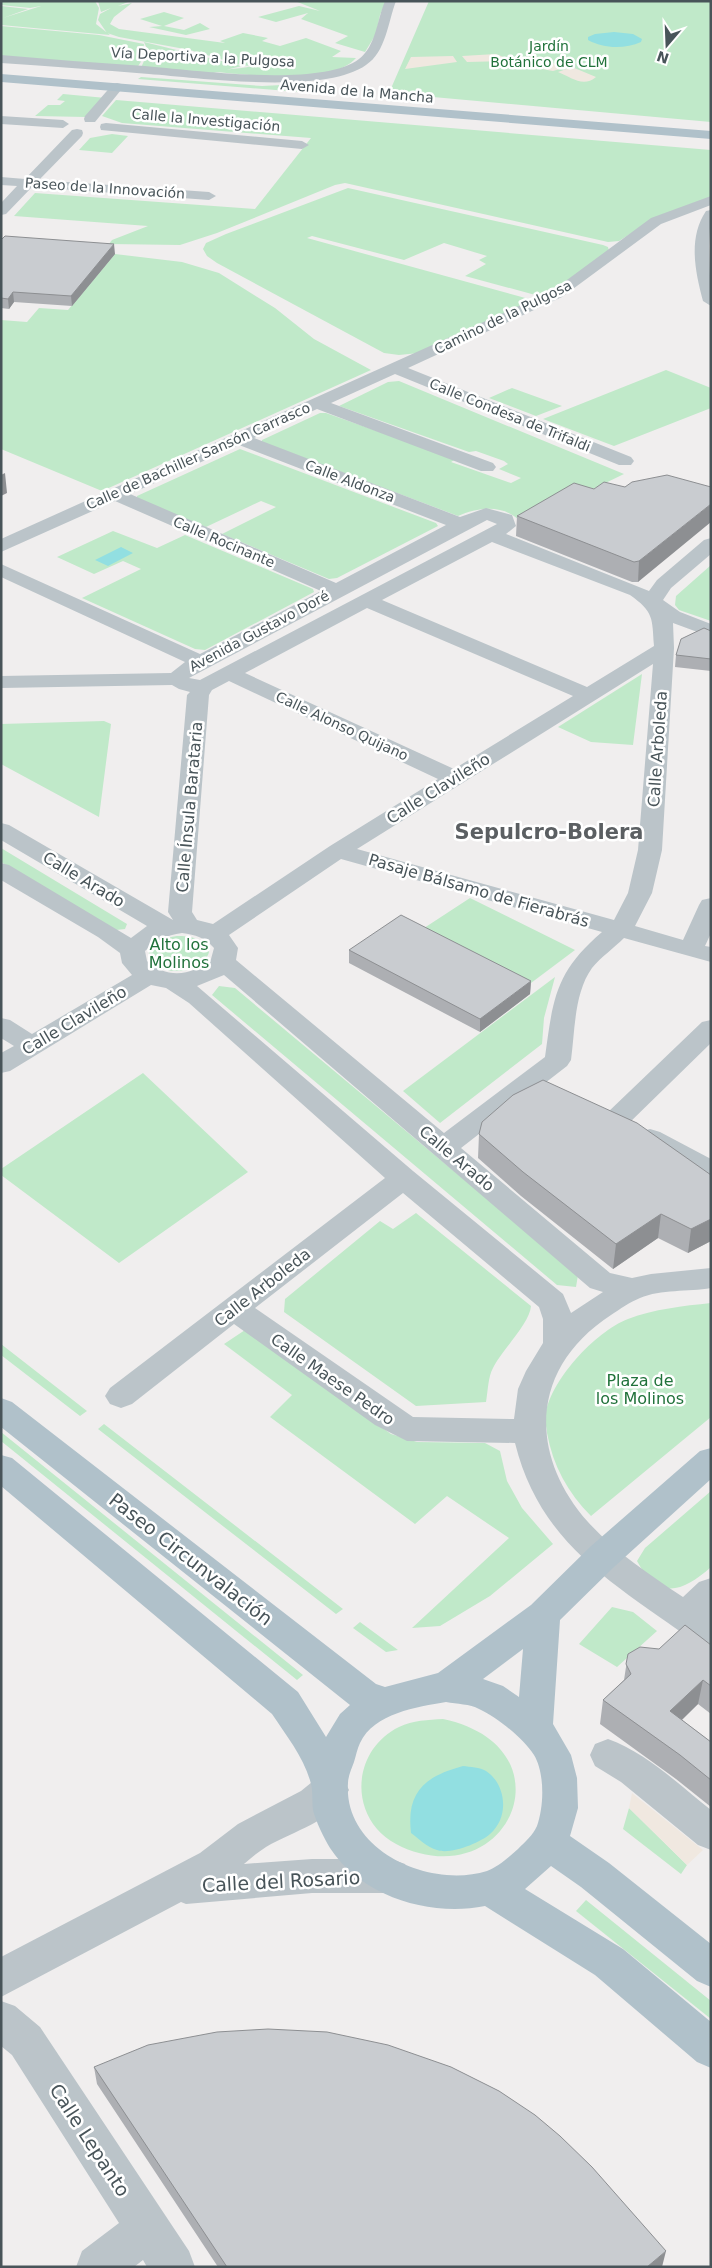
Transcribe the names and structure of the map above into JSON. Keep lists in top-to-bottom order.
{
  "streets": {
    "main road": ["Avenida de la Mancha", "Paseo Circunvalación"],
    "street": [
      "Vía Deportiva a la Pulgosa",
      "Calle la Investigación",
      "Paseo de la Innovación",
      "Camino de la Pulgosa",
      "Calle Condesa de Trifaldi",
      "Calle de Bachiller Sansón Carrasco",
      "Calle Aldonza",
      "Calle Rocinante",
      "Avenida Gustavo Doré",
      "Calle Alonso Quijano",
      "Calle Arboleda",
      "Calle Clavileño",
      "Calle Ínsula Barataria",
      "Calle Arado",
      "Pasaje Bálsamo de Fierabrás",
      "Calle Maese Pedro",
      "Calle del Rosario",
      "Calle Lepanto"
    ]
  },
  "crossings": [
    ["Camino de la Pulgosa", "Calle Condesa de Trifaldi"],
    ["Camino de la Pulgosa", "Calle de Bachiller Sansón Carrasco"],
    ["Calle Condesa de Trifaldi", "Calle de Bachiller Sansón Carrasco"],
    ["Calle de Bachiller Sansón Carrasco", "Calle Aldonza"],
    ["Calle de Bachiller Sansón Carrasco", "Calle Rocinante"],
    ["Calle Aldonza", "Avenida Gustavo Doré"],
    ["Calle Rocinante", "Avenida Gustavo Doré"],
    ["Avenida Gustavo Doré", "Calle Alonso Quijano"],
    ["Avenida Gustavo Doré", "Calle Ínsula Barataria"],
    ["Calle Alonso Quijano", "Calle Clavileño"],
    ["Calle Arboleda", "Calle Clavileño"],
    ["Calle Arboleda", "Calle Arado"],
    ["Calle Arboleda", "Pasaje Bálsamo de Fierabrás"],
    ["Calle Arboleda", "Calle Maese Pedro"],
    ["Calle Clavileño", "Calle Arado"],
    ["Calle Clavileño", "Pasaje Bálsamo de Fierabrás"],
    ["Calle Ínsula Barataria", "Calle Arado"]
  ],
  "districts": ["Sepulcro-Bolera"],
  "parks": ["Jardín Botánico de CLM", "Alto los Molinos", "Plaza de los Molinos"],
  "north": "bottom"
}
